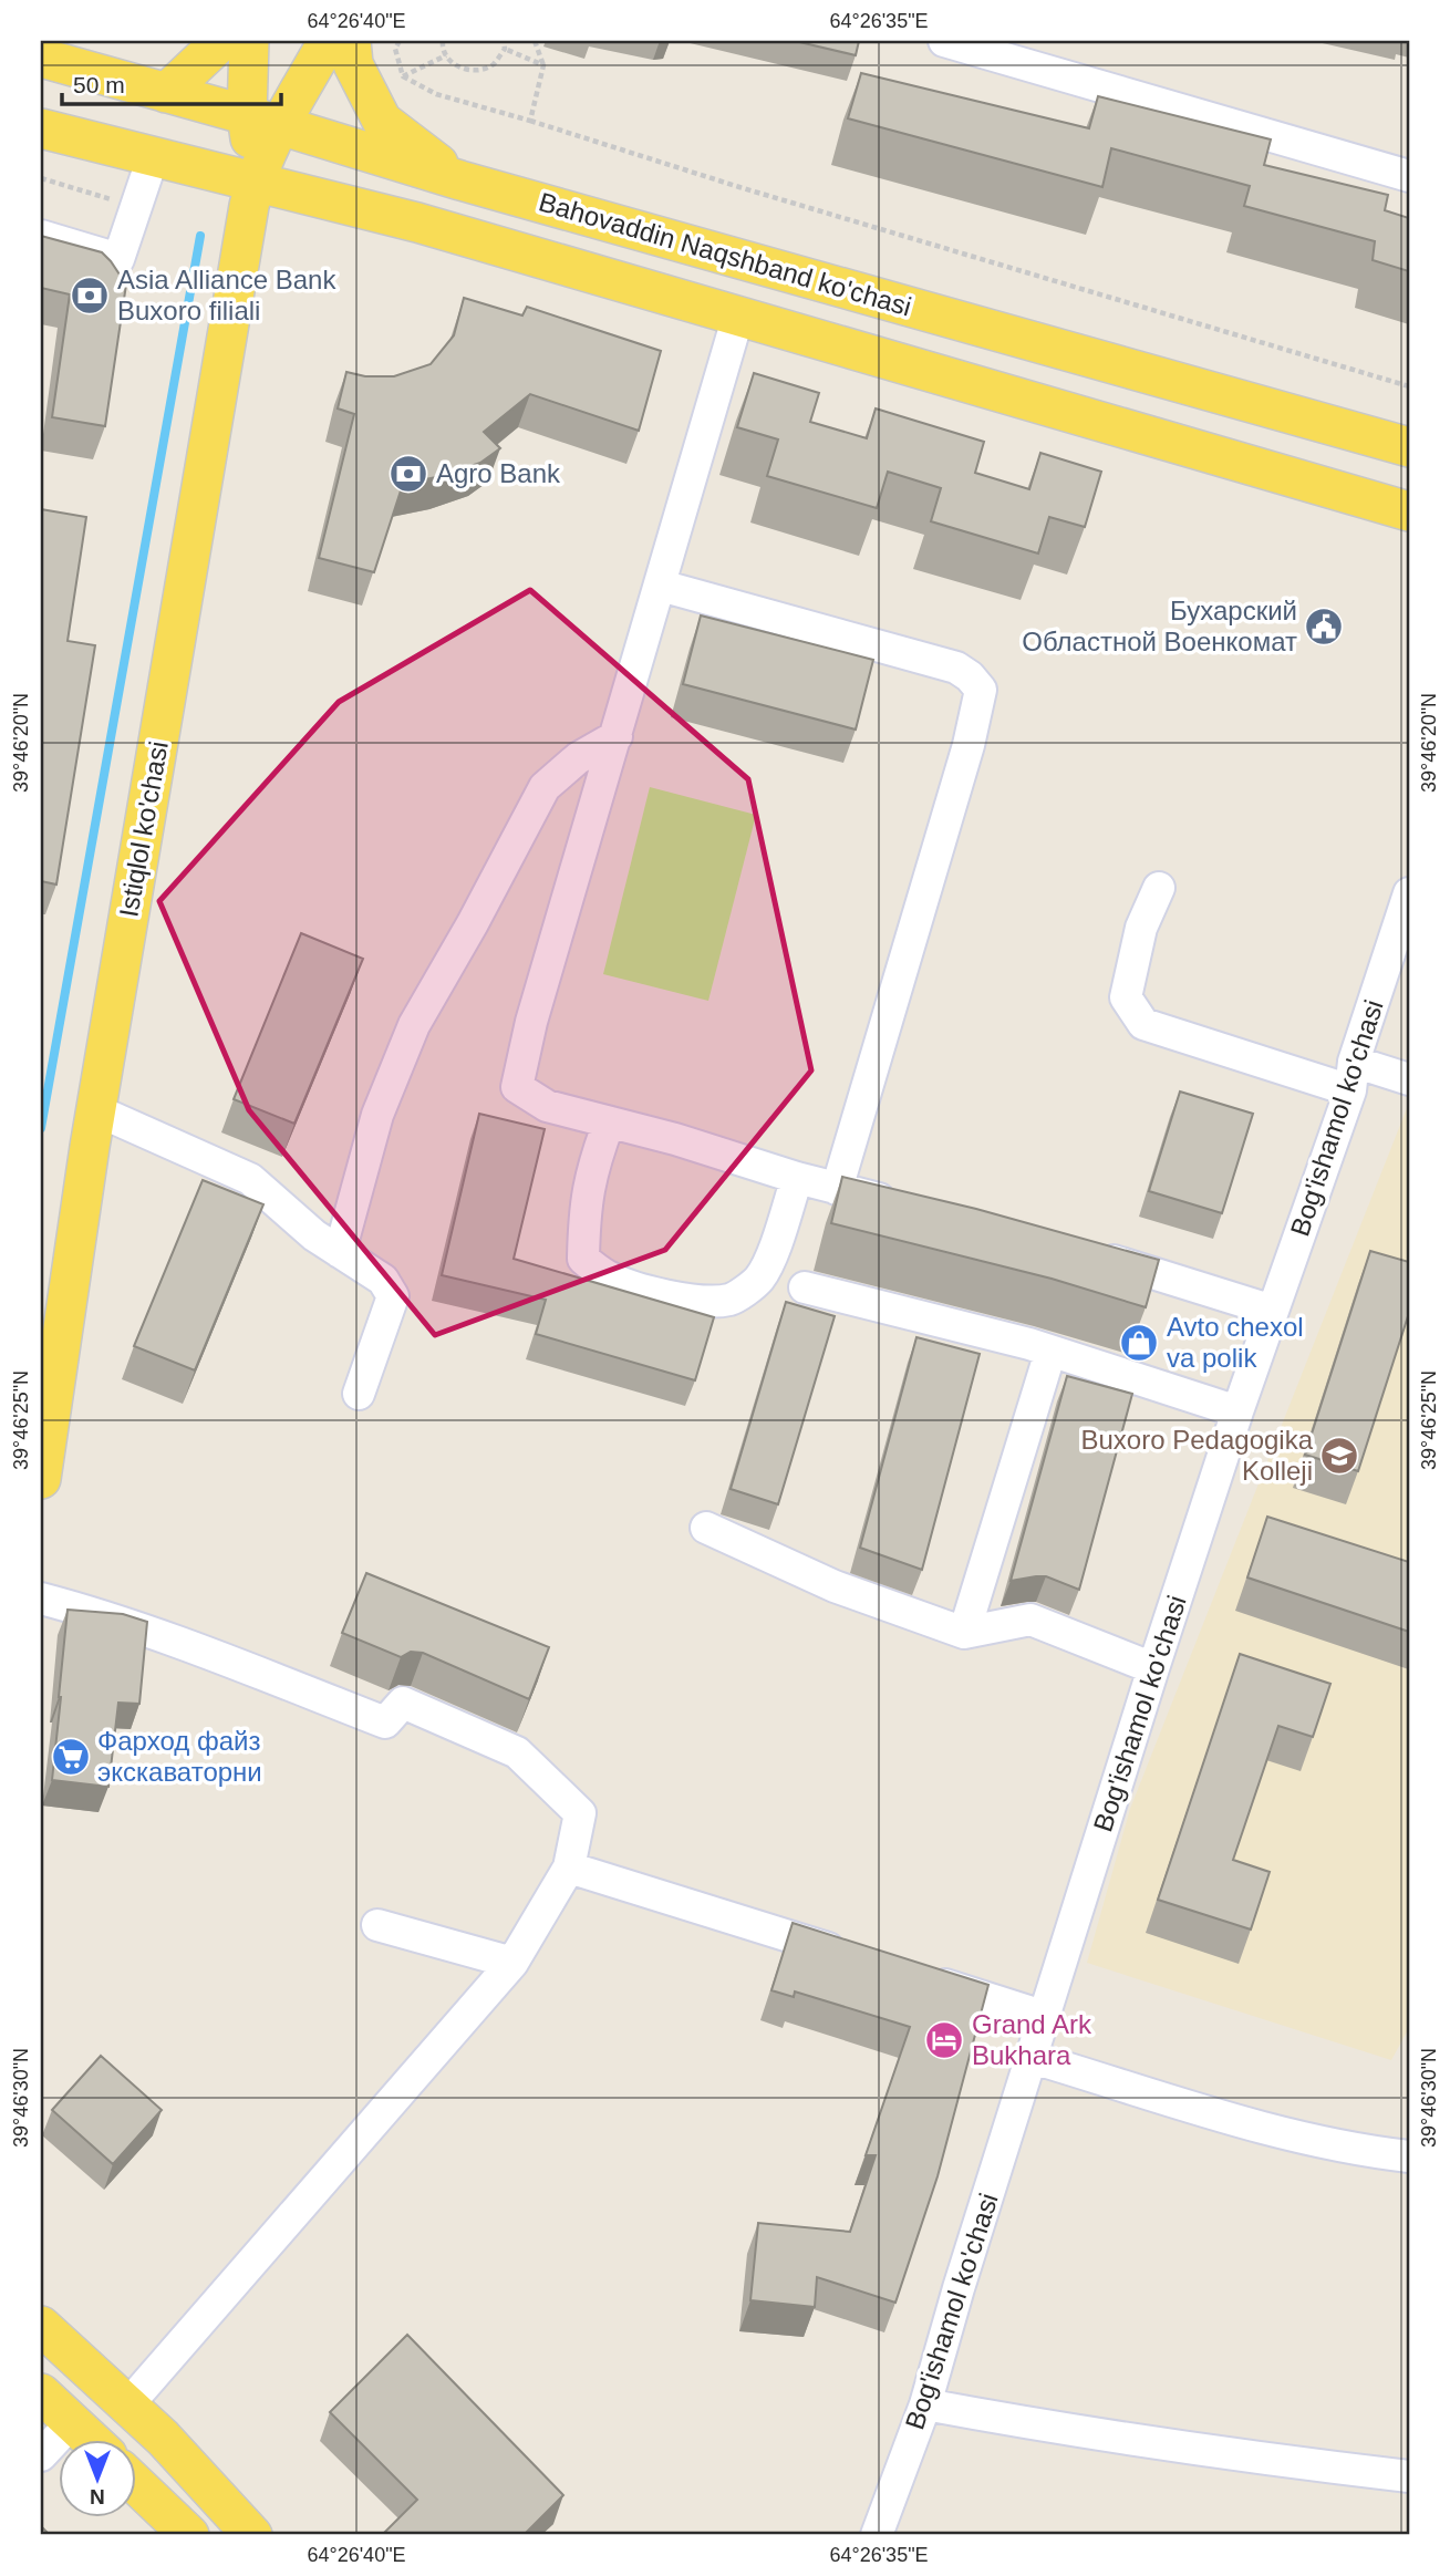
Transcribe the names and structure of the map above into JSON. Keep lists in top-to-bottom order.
{
  "streets": {
    "main road": ["Bahovaddin Naqshband ko'chasi", "Istiqlol ko'chasi"],
    "street": ["Bog'ishamol ko'chasi"]
  },
  "crossings": [
    ["Bahovaddin Naqshband ko'chasi", "Istiqlol ko'chasi"]
  ],
  "places": {
    "bank": ["Asia Alliance Bank Buxoro filiali", "Agro Bank"],
    "public building": ["Бухарский Областной Военкомат"],
    "shop": ["Avto chexol va polik"],
    "school or university": ["Buxoro Pedagogika Kolleji"],
    "supermarket": ["Фарход файз экскаваторни"],
    "hotel": ["Grand Ark Bukhara"]
  },
  "scale_bar": "50 m",
  "north": "bottom",
  "coordinates": [
    "64°26'40\"E",
    "64°26'35\"E",
    "39°46'20\"N",
    "39°46'25\"N",
    "39°46'30\"N"
  ]
}
